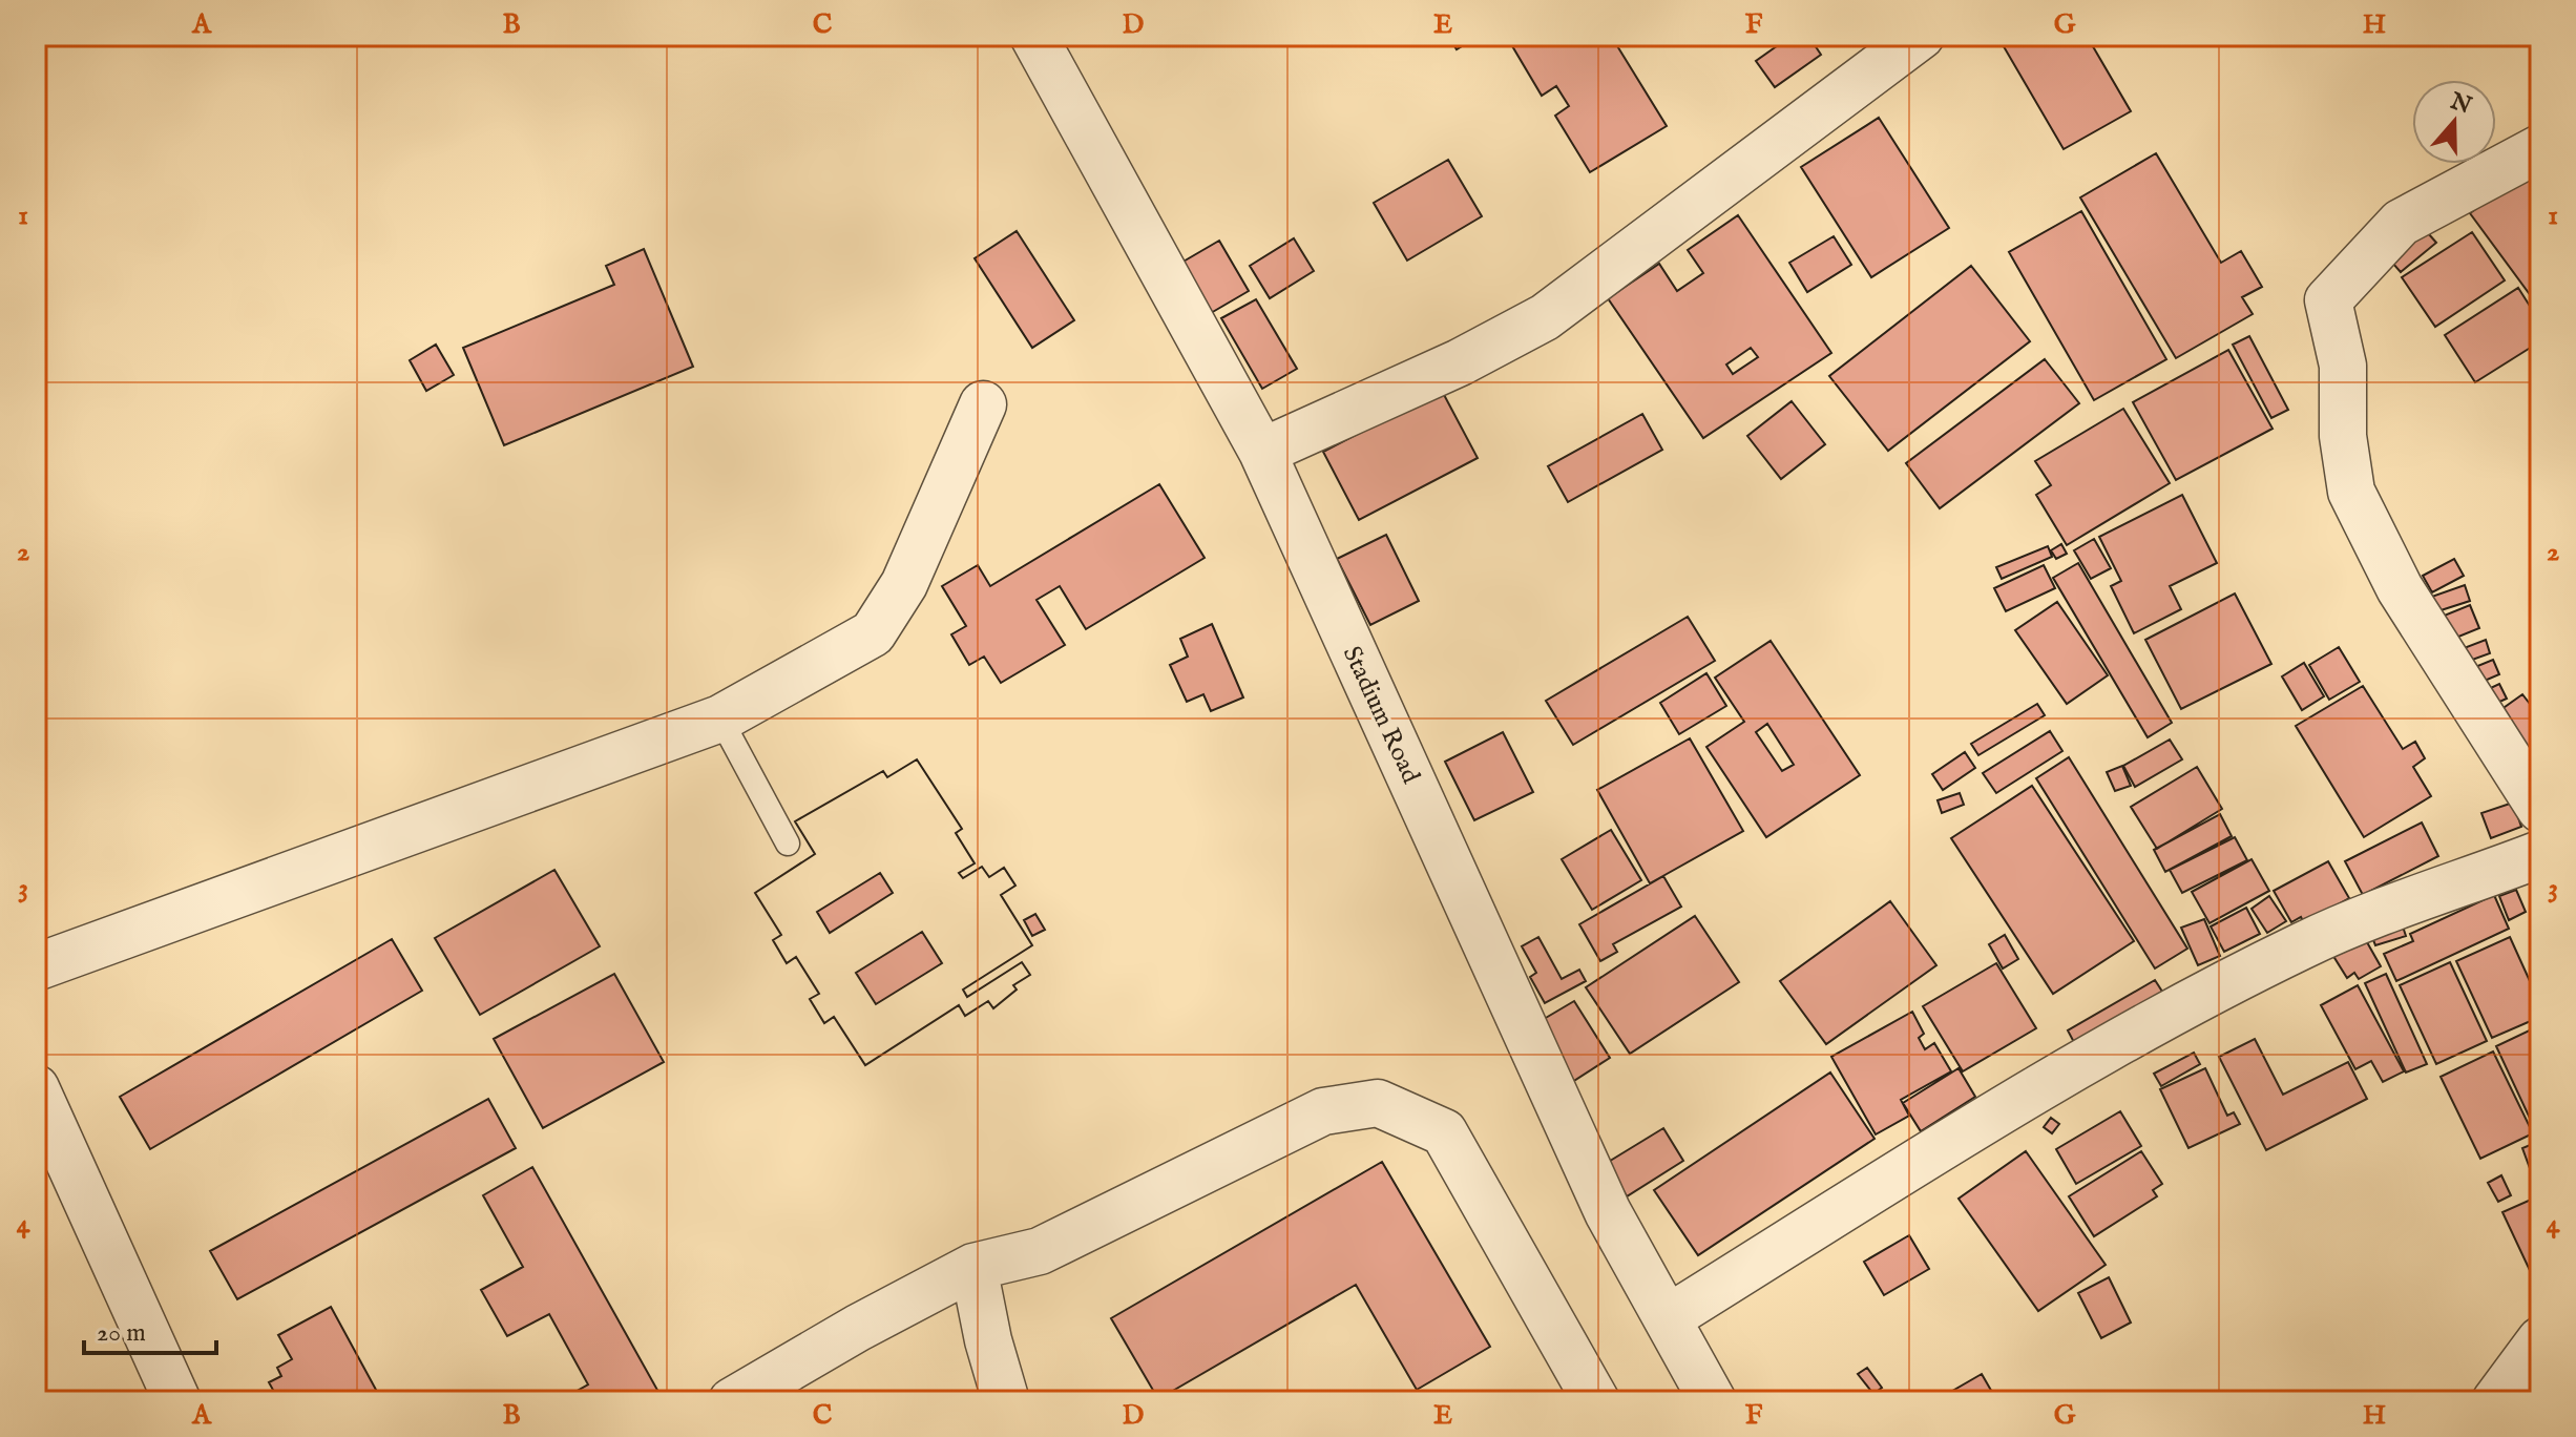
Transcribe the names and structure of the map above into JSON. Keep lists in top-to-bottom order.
{
  "streets": {
    "street": ["Stadium Road"]
  },
  "scale_bar": "20 m",
  "north": "top",
  "grid": {
    "columns": [
      "A",
      "B",
      "C",
      "D",
      "E",
      "F",
      "G",
      "H"
    ],
    "rows": [
      "1",
      "2",
      "3",
      "4"
    ]
  }
}
